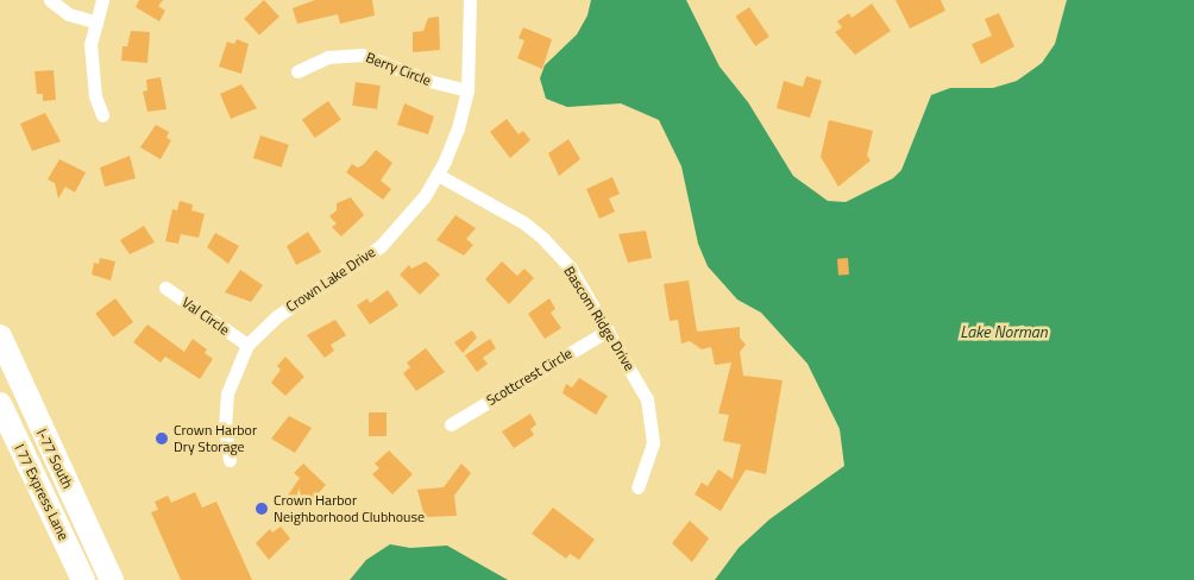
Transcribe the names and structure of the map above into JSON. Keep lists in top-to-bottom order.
{
  "streets": {
    "highway": ["I-77 South", "I 77 Express Lane"],
    "street": [
      "Berry Circle",
      "Crown Lake Drive",
      "Val Circle",
      "Bascom Ridge Drive",
      "Scottcrest Circle"
    ]
  },
  "crossings": [
    ["Berry Circle", "Crown Lake Drive"],
    ["Crown Lake Drive", "Val Circle"],
    ["Crown Lake Drive", "Bascom Ridge Drive"],
    ["Bascom Ridge Drive", "Scottcrest Circle"],
    ["I-77 South", "I 77 Express Lane"]
  ],
  "water": ["Lake Norman"],
  "places": ["Crown Harbor Dry Storage", "Crown Harbor Neighborhood Clubhouse"]
}
